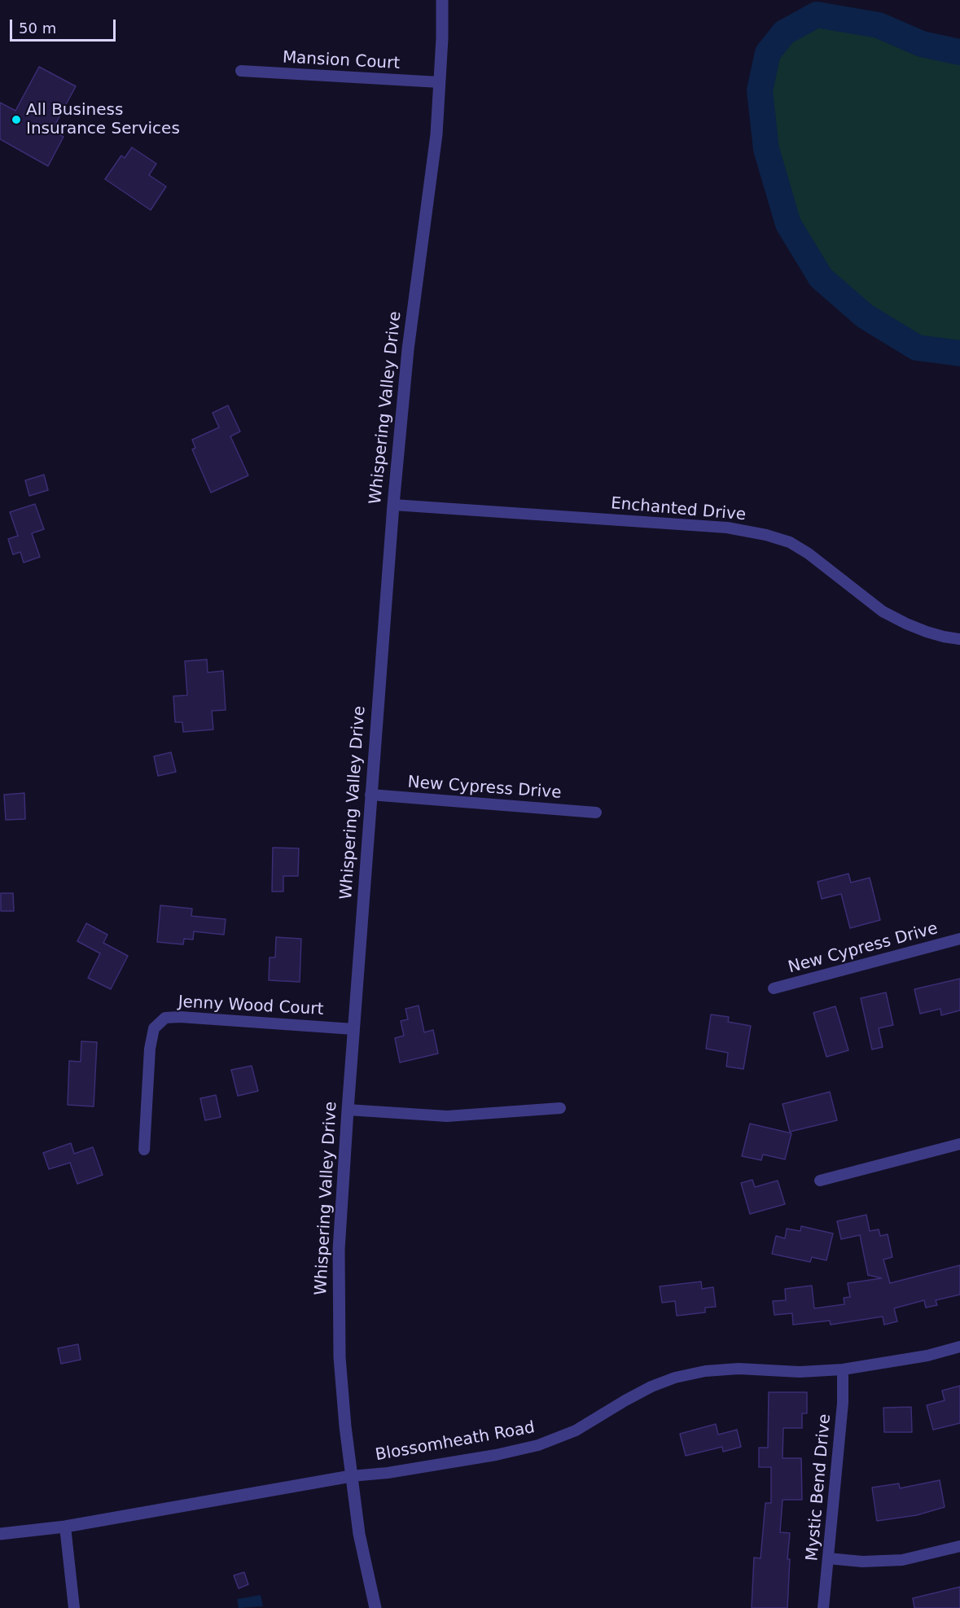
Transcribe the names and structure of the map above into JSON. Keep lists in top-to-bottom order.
{
  "streets": {
    "street": [
      "Mansion Court",
      "Whispering Valley Drive",
      "Enchanted Drive",
      "New Cypress Drive",
      "Jenny Wood Court",
      "Blossomheath Road",
      "Mystic Bend Drive"
    ]
  },
  "crossings": [
    ["Mansion Court", "Whispering Valley Drive"],
    ["Whispering Valley Drive", "Enchanted Drive"],
    ["Whispering Valley Drive", "New Cypress Drive"],
    ["Whispering Valley Drive", "Jenny Wood Court"],
    ["Whispering Valley Drive", "Blossomheath Road"],
    ["Blossomheath Road", "Mystic Bend Drive"]
  ],
  "places": ["All Business Insurance Services"],
  "scale_bar": "50 m"
}
